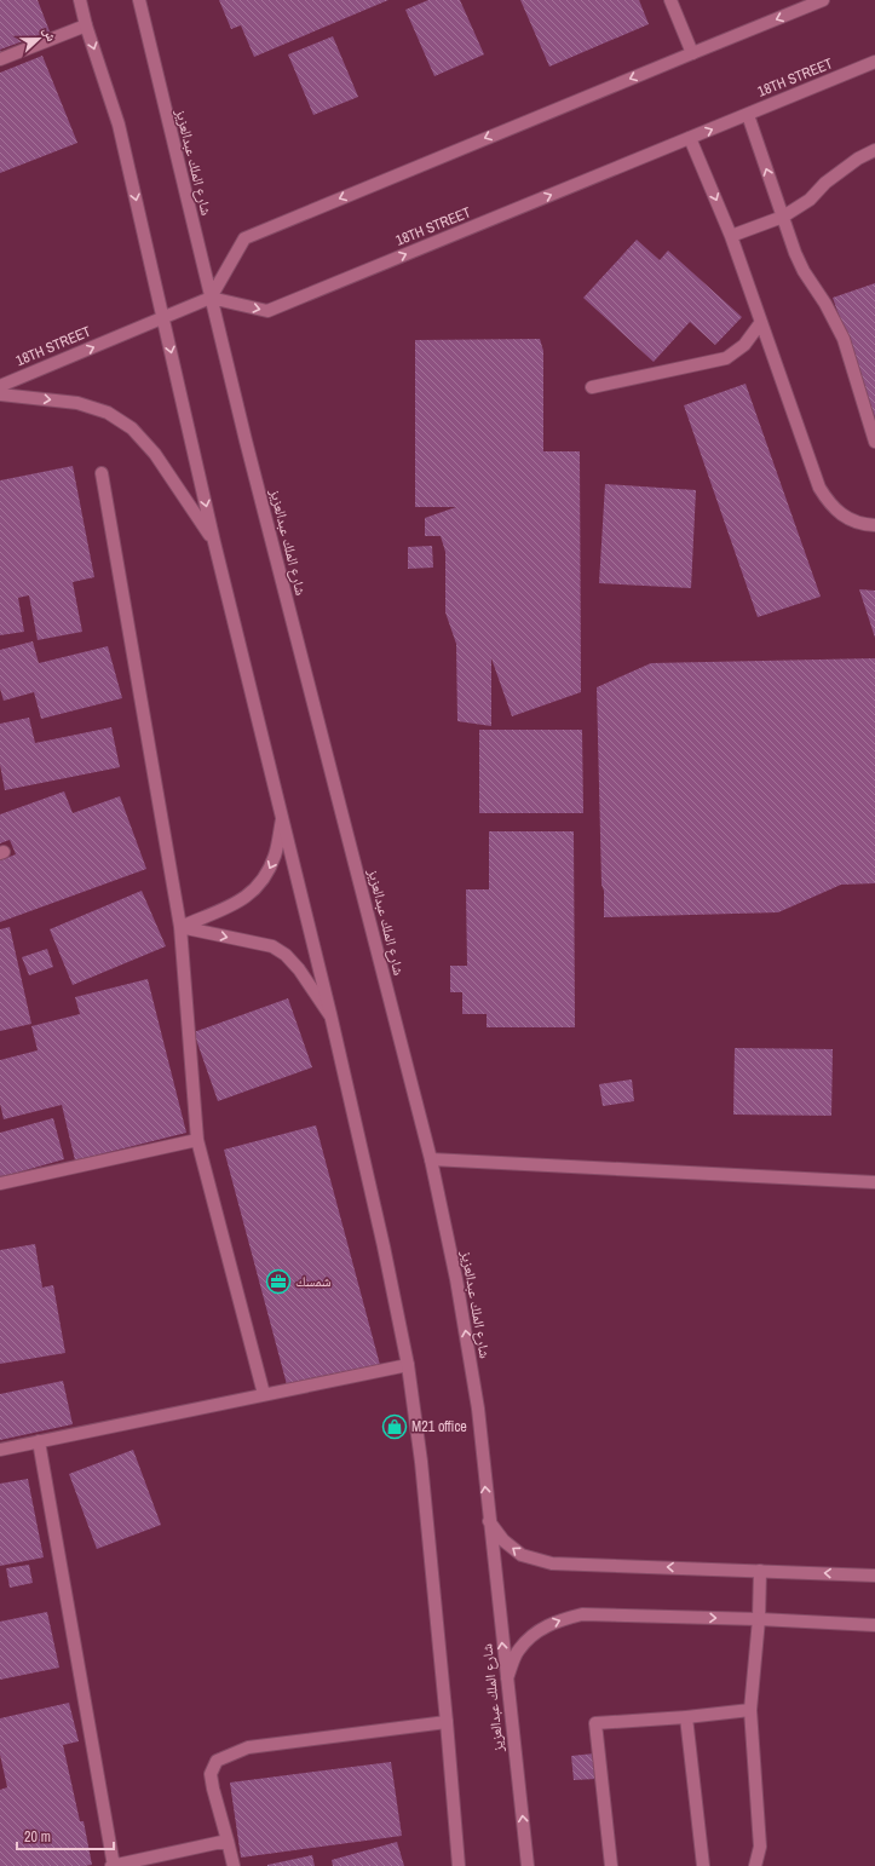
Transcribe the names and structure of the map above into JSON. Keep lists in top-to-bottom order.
{
  "streets": {
    "street": ["18TH STREET", "شارع الملك عبدالعزيز"]
  },
  "crossings": [
    ["18TH STREET", "شارع الملك عبدالعزيز"]
  ],
  "places": {
    "office": ["شمسك"],
    "shop": ["M21 office"]
  },
  "scale_bar": "20 m",
  "north": "right"
}
